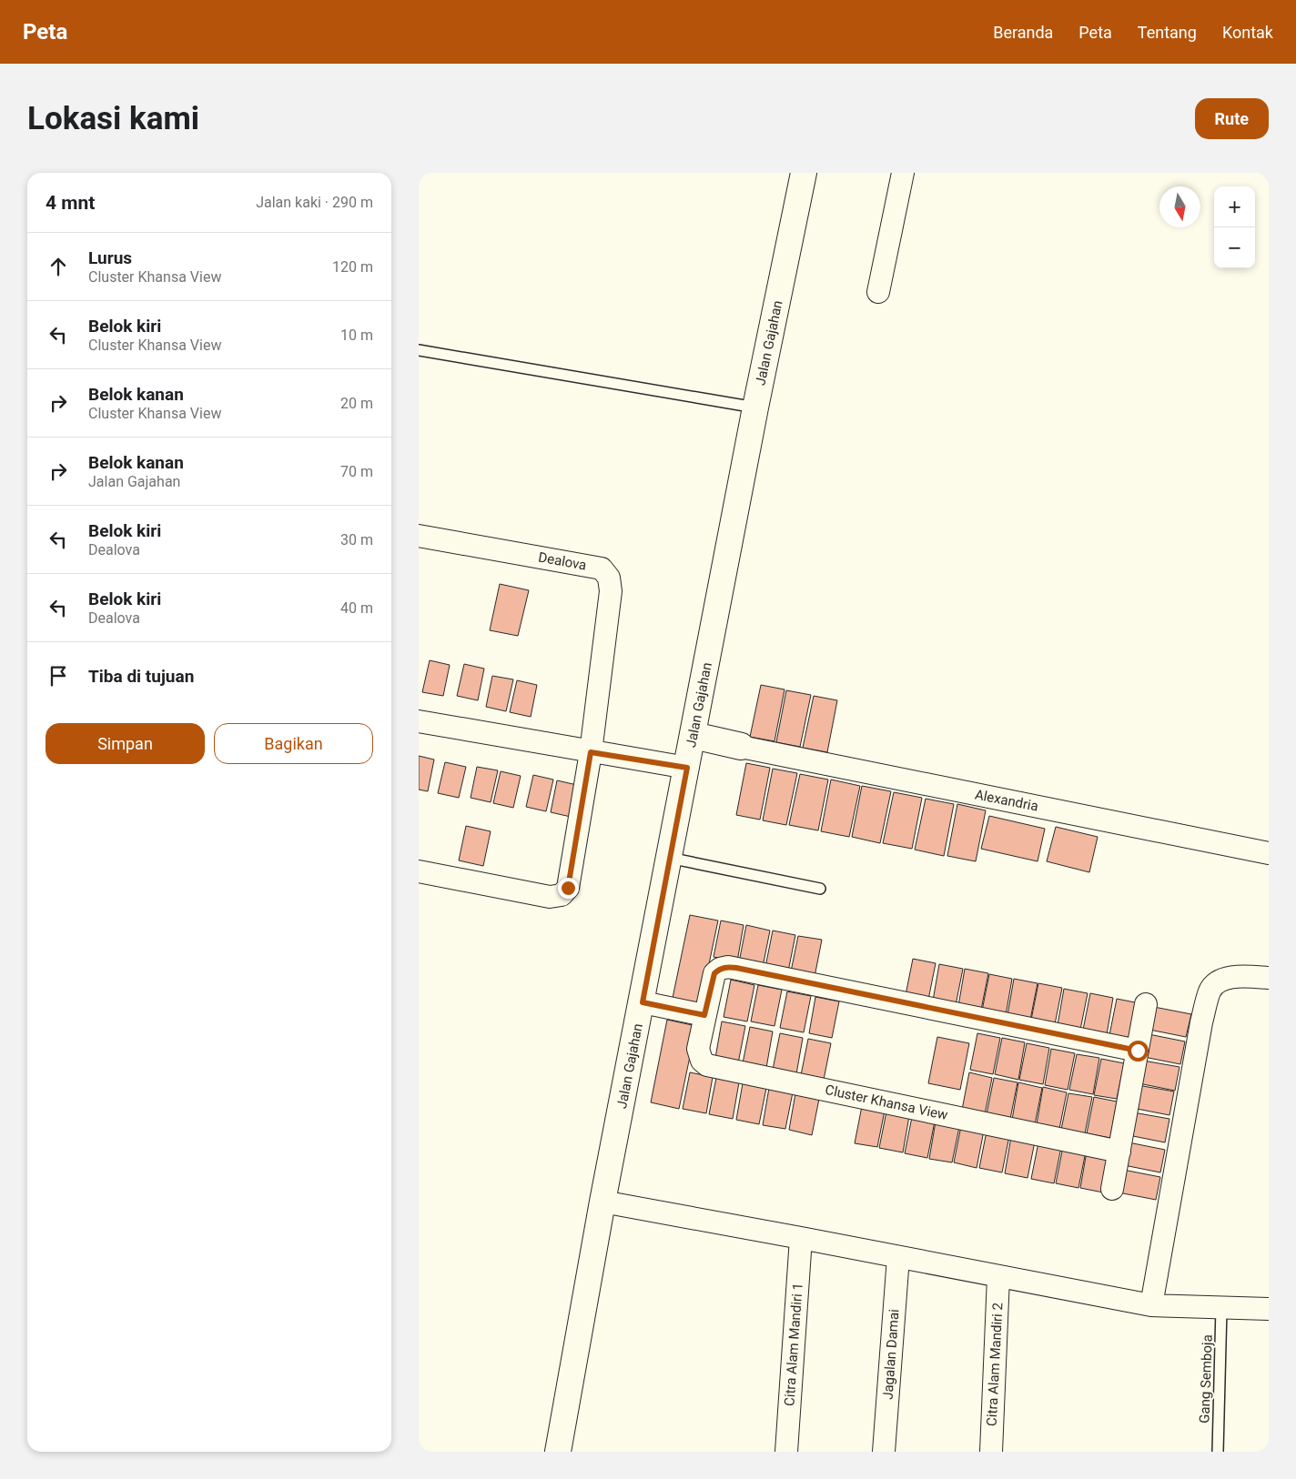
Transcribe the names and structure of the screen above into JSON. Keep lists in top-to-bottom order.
{
  "streets": {
    "street": [
      "Jalan Gajahan",
      "Dealova",
      "Alexandria",
      "Cluster Khansa View",
      "Citra Alam Mandiri 1",
      "Jagalan Damai",
      "Citra Alam Mandiri 2"
    ],
    "lane": ["Gang Semboja"]
  },
  "crossings": [
    ["Jalan Gajahan", "Alexandria"]
  ],
  "north": "bottom",
  "page": {
    "header": "Peta",
    "nav": [
      "Beranda",
      "Peta",
      "Tentang",
      "Kontak"
    ],
    "buttons": [
      "Rute",
      ["Simpan", "Bagikan"]
    ],
    "title": "Lokasi kami",
    "heading": ["4 mnt", "Jalan kaki · 290 m"],
    "map_buttons": ["+", "−"],
    "list": [
      ["Lurus", "Cluster Khansa View", "120 m"],
      ["Belok kiri", "Cluster Khansa View", "10 m"],
      ["Belok kanan", "Cluster Khansa View", "20 m"],
      ["Belok kanan", "Jalan Gajahan", "70 m"],
      ["Belok kiri", "Dealova", "30 m"],
      ["Belok kiri", "Dealova", "40 m"],
      "Tiba di tujuan"
    ]
  }
}
